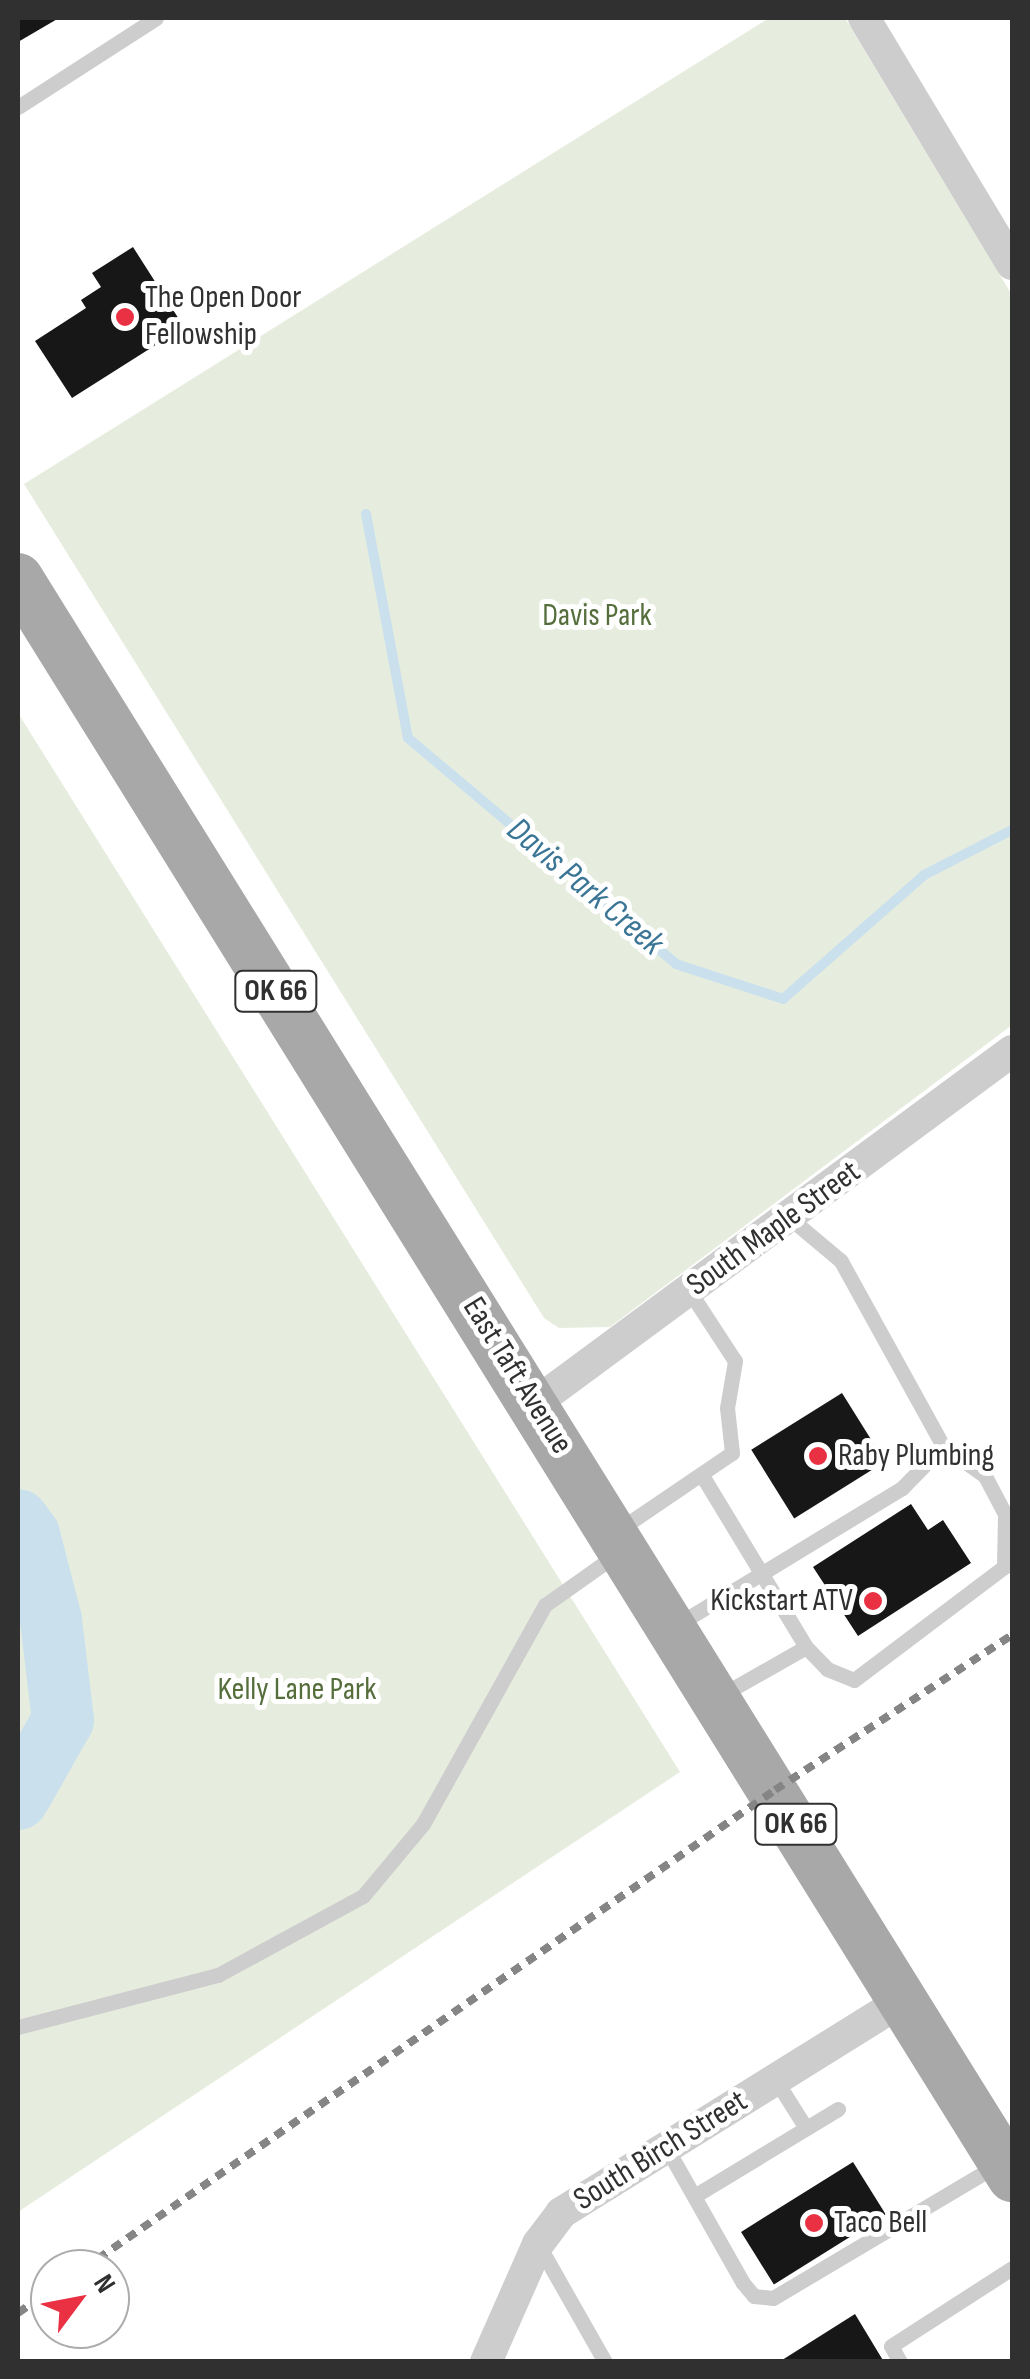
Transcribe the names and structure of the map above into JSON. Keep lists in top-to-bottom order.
{
  "streets": {
    "main road": ["OK 66", "East Taft Avenue"],
    "street": ["South Maple Street", "South Birch Street"]
  },
  "crossings": [
    ["South Maple Street", "East Taft Avenue"],
    ["East Taft Avenue", "South Birch Street"]
  ],
  "water": ["Davis Park Creek"],
  "parks": ["Davis Park", "Kelly Lane Park"],
  "places": [
    "The Open Door Fellowship",
    "Raby Plumbing",
    "Kickstart ATV",
    "Taco Bell"
  ],
  "north": "top right"
}
